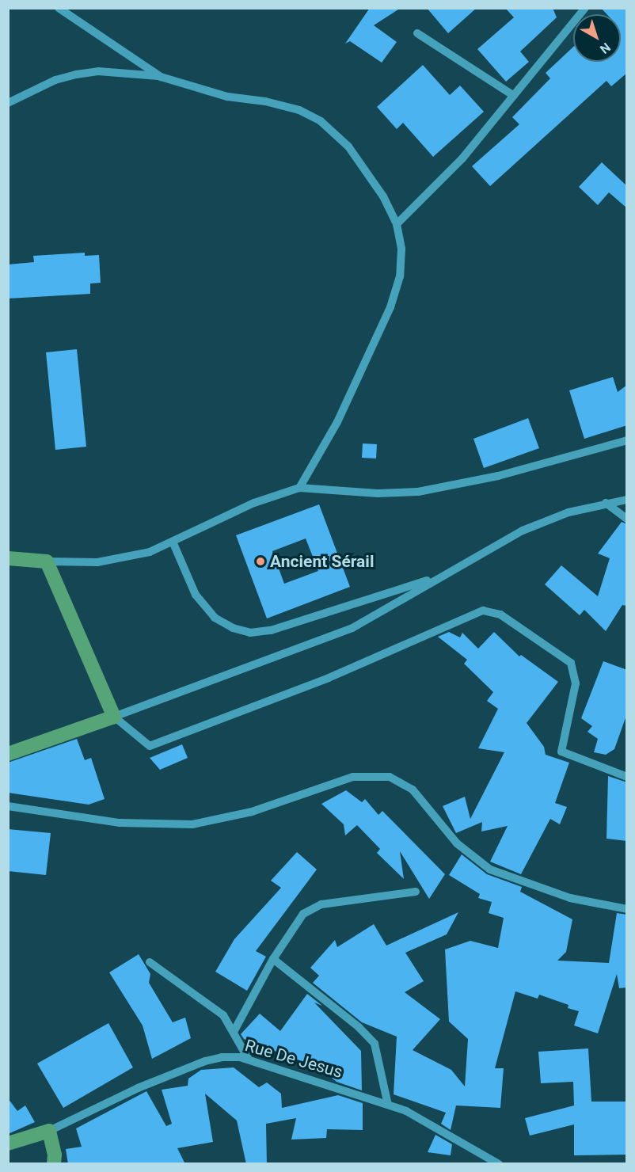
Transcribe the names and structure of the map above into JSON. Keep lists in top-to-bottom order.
{
  "streets": {
    "street": ["Rue De Jesus"]
  },
  "places": ["Ancient Sérail"],
  "north": "bottom right"
}
